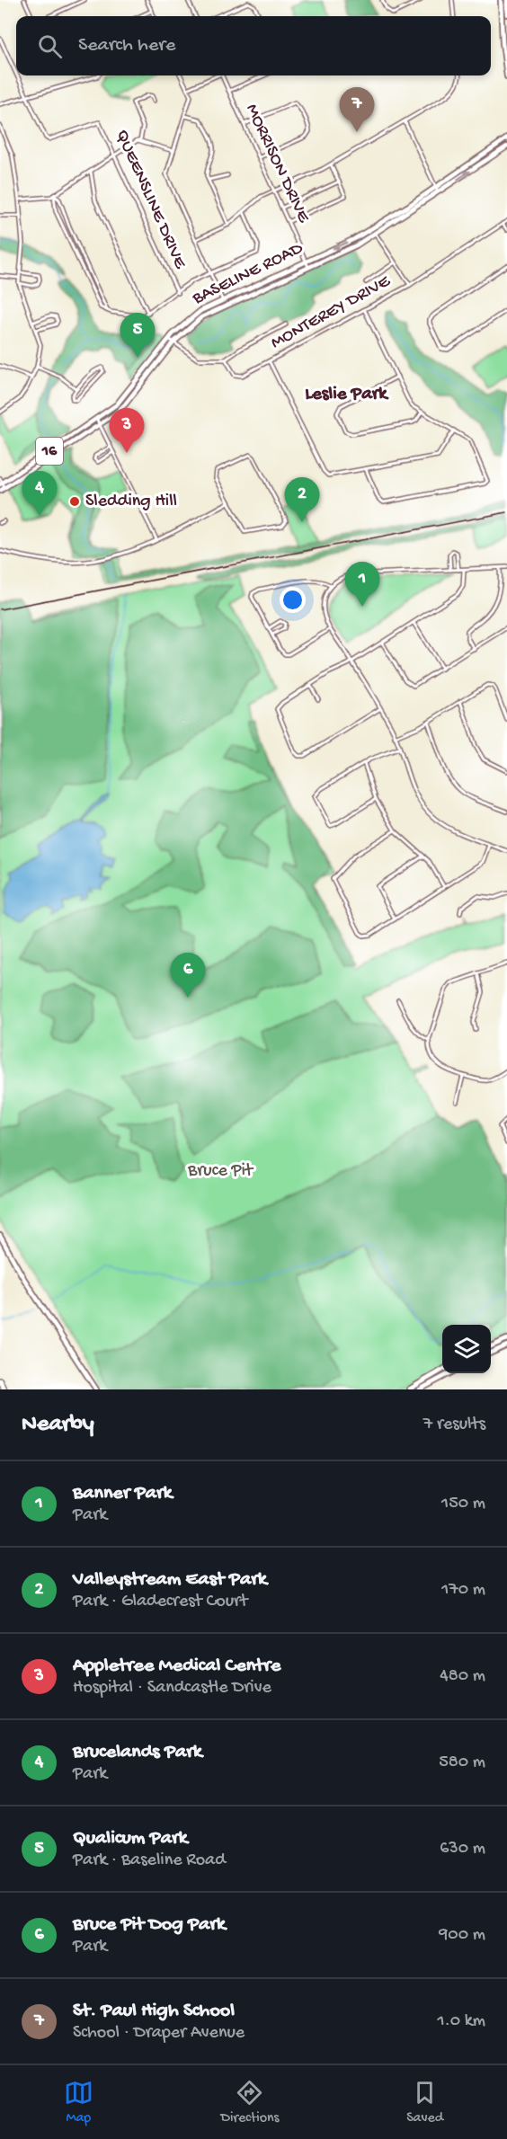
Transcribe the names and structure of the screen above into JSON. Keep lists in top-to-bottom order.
{
  "streets": {
    "main road": ["BASELINE ROAD", "16"],
    "street": ["MORRISON DRIVE", "QUEENSLINE DRIVE", "MONTEREY DRIVE"]
  },
  "crossings": [
    ["MORRISON DRIVE", "BASELINE ROAD"]
  ],
  "districts": ["Leslie Park"],
  "parks": ["Bruce Pit"],
  "places": ["Sledding Hill"],
  "page": {
    "search": "Search here",
    "pins": [
      "7",
      "5",
      "3",
      "4",
      "2",
      "1",
      "6"
    ],
    "heading": ["Nearby", "7 results"],
    "list": [
      {
        "mark": "1",
        "name": "Banner Park",
        "note": "Park",
        "value": "150 m"
      },
      {
        "mark": "2",
        "name": "Valleystream East Park",
        "note": "Park · Gladecrest Court",
        "value": "170 m"
      },
      {
        "mark": "3",
        "name": "Appletree Medical Centre",
        "note": "Hospital · Sandcastle Drive",
        "value": "480 m"
      },
      {
        "mark": "4",
        "name": "Brucelands Park",
        "note": "Park",
        "value": "580 m"
      },
      {
        "mark": "5",
        "name": "Qualicum Park",
        "note": "Park · Baseline Road",
        "value": "630 m"
      },
      {
        "mark": "6",
        "name": "Bruce Pit Dog Park",
        "note": "Park",
        "value": "900 m"
      },
      {
        "mark": "7",
        "name": "St. Paul High School",
        "note": "School · Draper Avenue",
        "value": "1.0 km"
      }
    ],
    "nav": ["Map", "Directions", "Saved"]
  }
}
